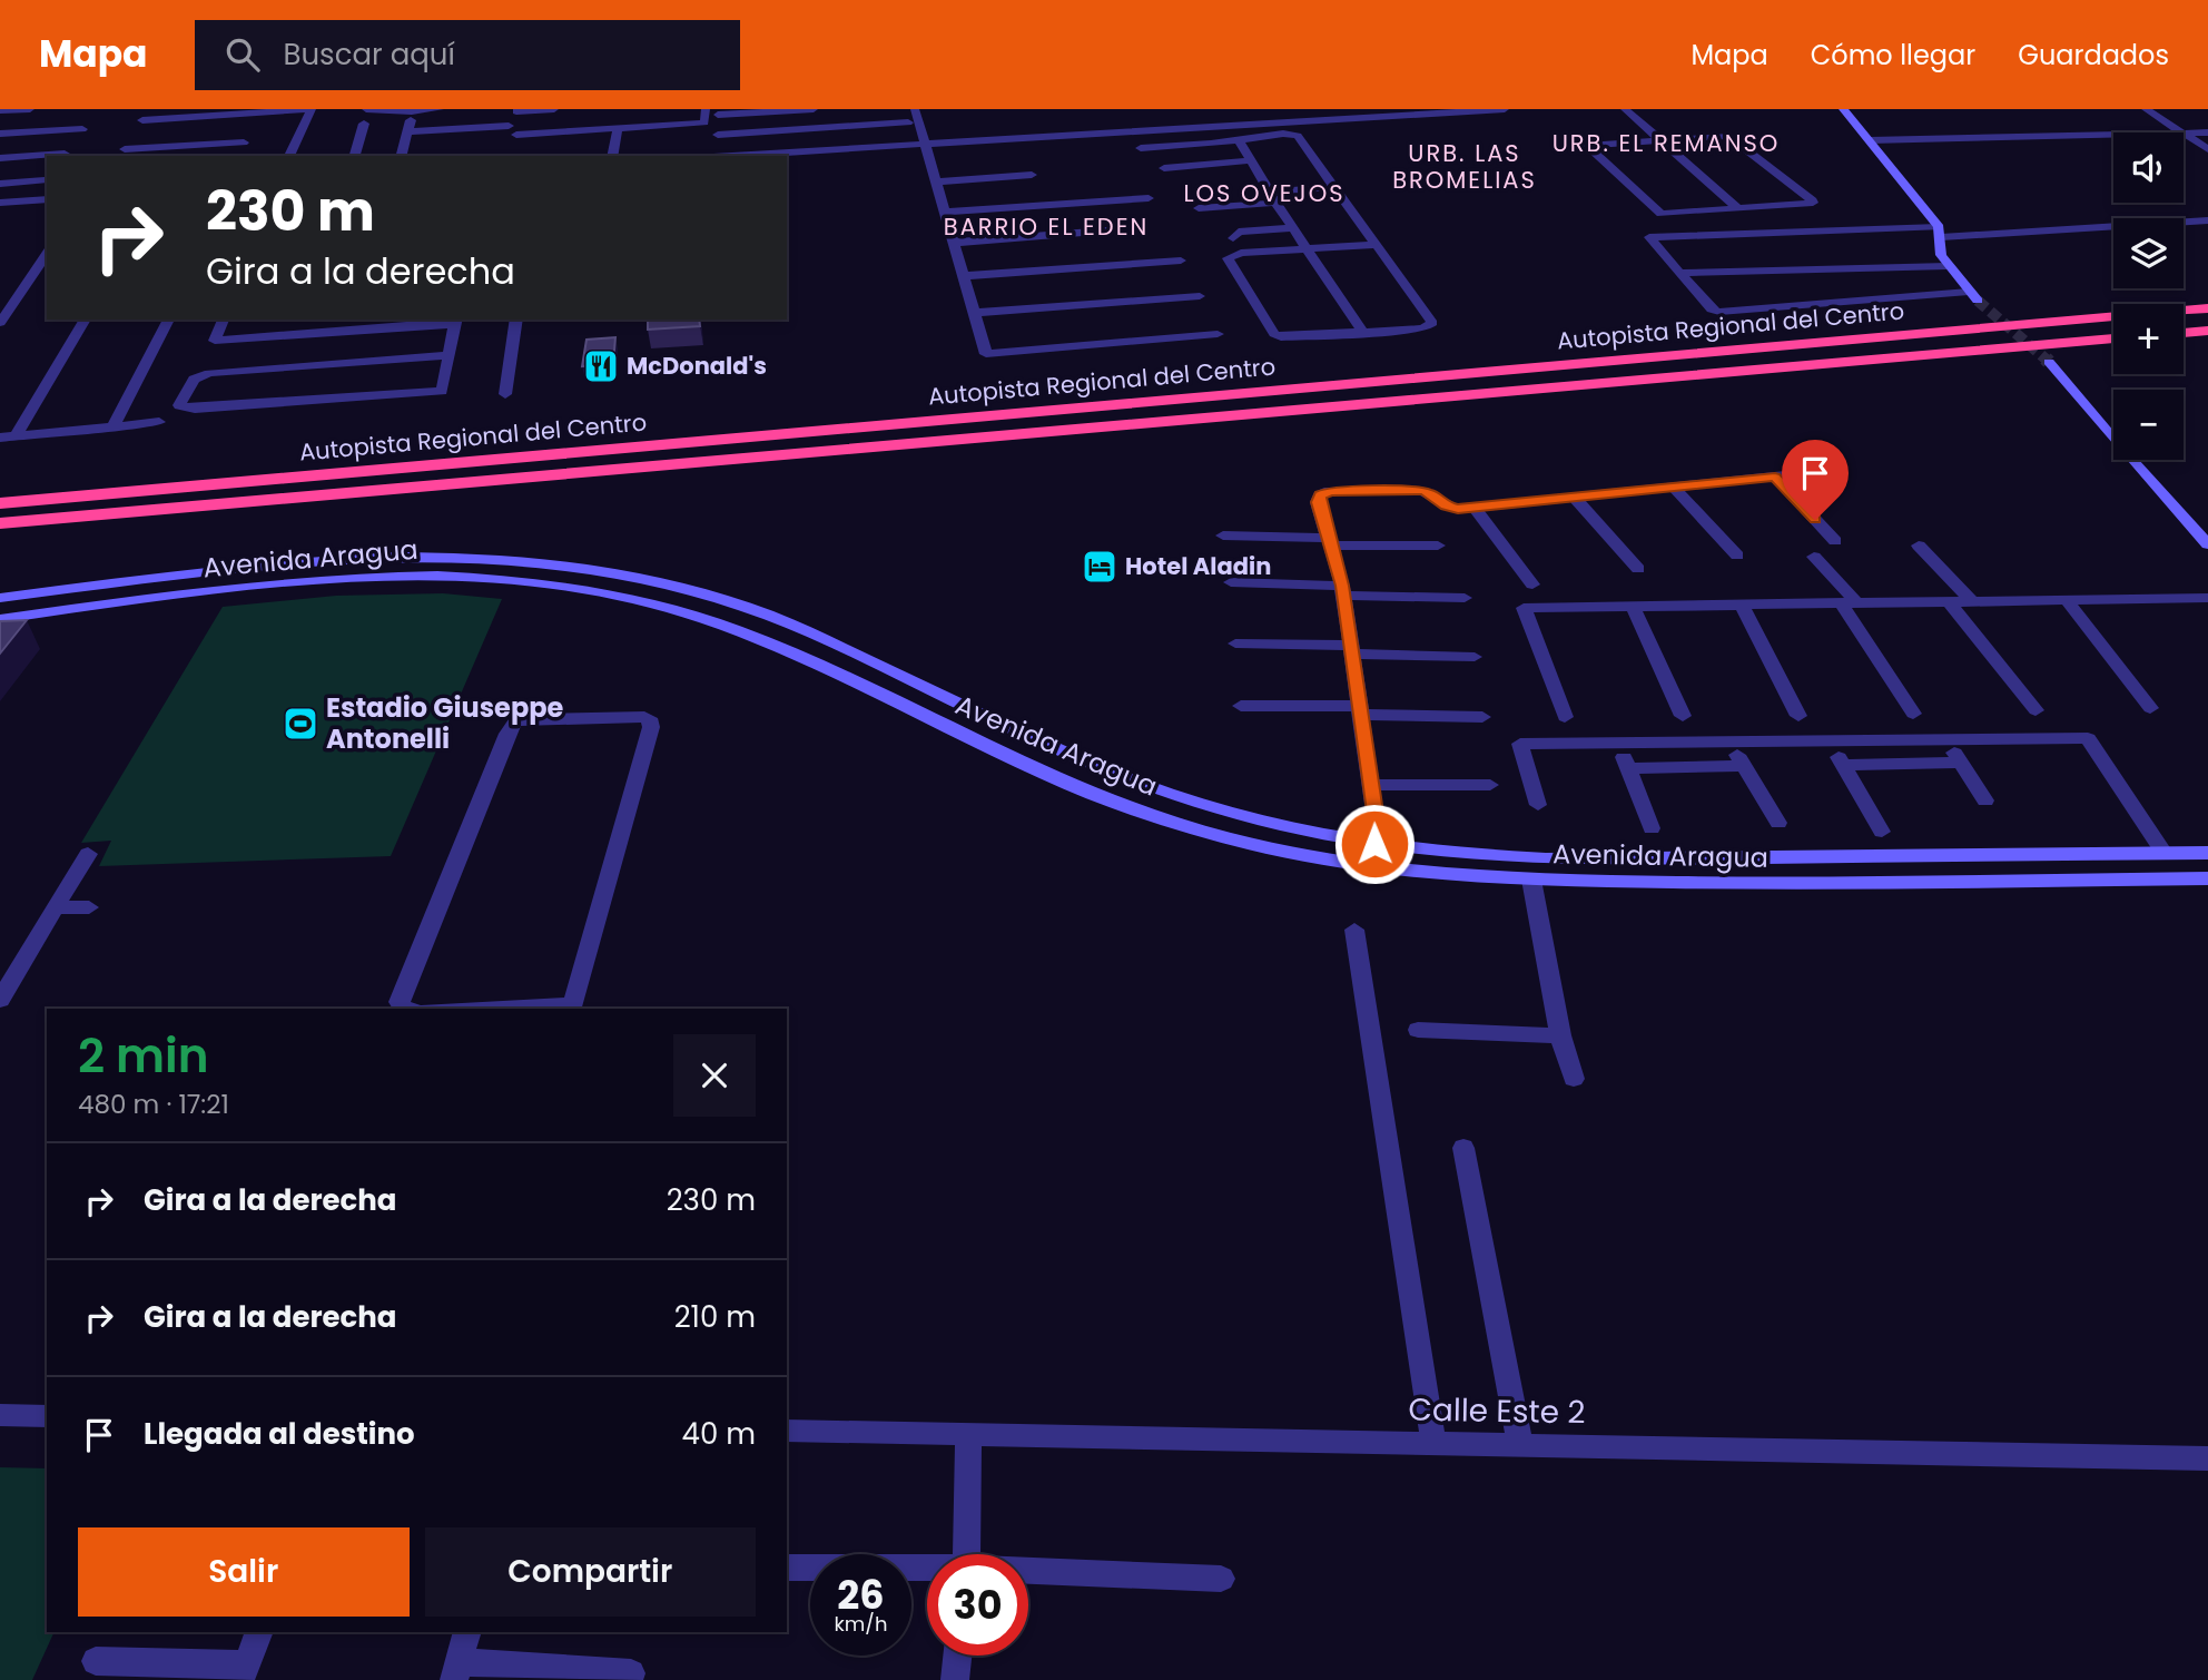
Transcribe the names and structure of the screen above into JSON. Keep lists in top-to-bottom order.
{
  "streets": {
    "highway": ["Autopista Regional del Centro"],
    "street": ["Avenida Aragua", "Calle Este 2"]
  },
  "districts": [
    "URB. EL REMANSO",
    "URB. LAS BROMELIAS",
    "LOS OVEJOS",
    "BARRIO EL EDEN"
  ],
  "places": {
    "restaurant": ["McDonald's"],
    "hotel": ["Hotel Aladin"],
    "sports": ["Estadio Giuseppe Antonelli"]
  },
  "page": {
    "header": "Mapa",
    "search": "Buscar aquí",
    "nav": ["Mapa", "Cómo llegar", "Guardados"],
    "map_buttons": ["+", "−"],
    "turn": ["230 m", "Gira a la derecha"],
    "heading": ["2 min", "480 m · 17:21"],
    "list": [
      {
        "name": "Gira a la derecha",
        "value": "230 m"
      },
      {
        "name": "Gira a la derecha",
        "value": "210 m"
      },
      {
        "name": "Llegada al destino",
        "value": "40 m"
      }
    ],
    "buttons": ["Salir", "Compartir"],
    "speed": "26 km/h",
    "limit": "30"
  }
}
